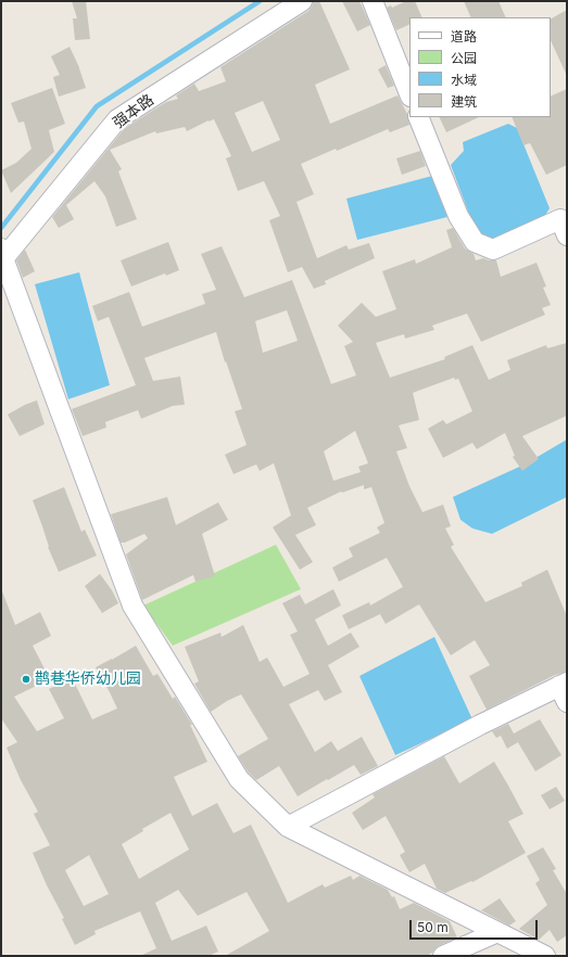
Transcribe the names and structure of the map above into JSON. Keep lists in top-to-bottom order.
{
  "streets": {
    "street": ["强本路"]
  },
  "places": ["鹊巷华侨幼儿园"],
  "legend": [
    "道路",
    "公园",
    "水域",
    "建筑"
  ],
  "scale_bar": "50 m"
}
